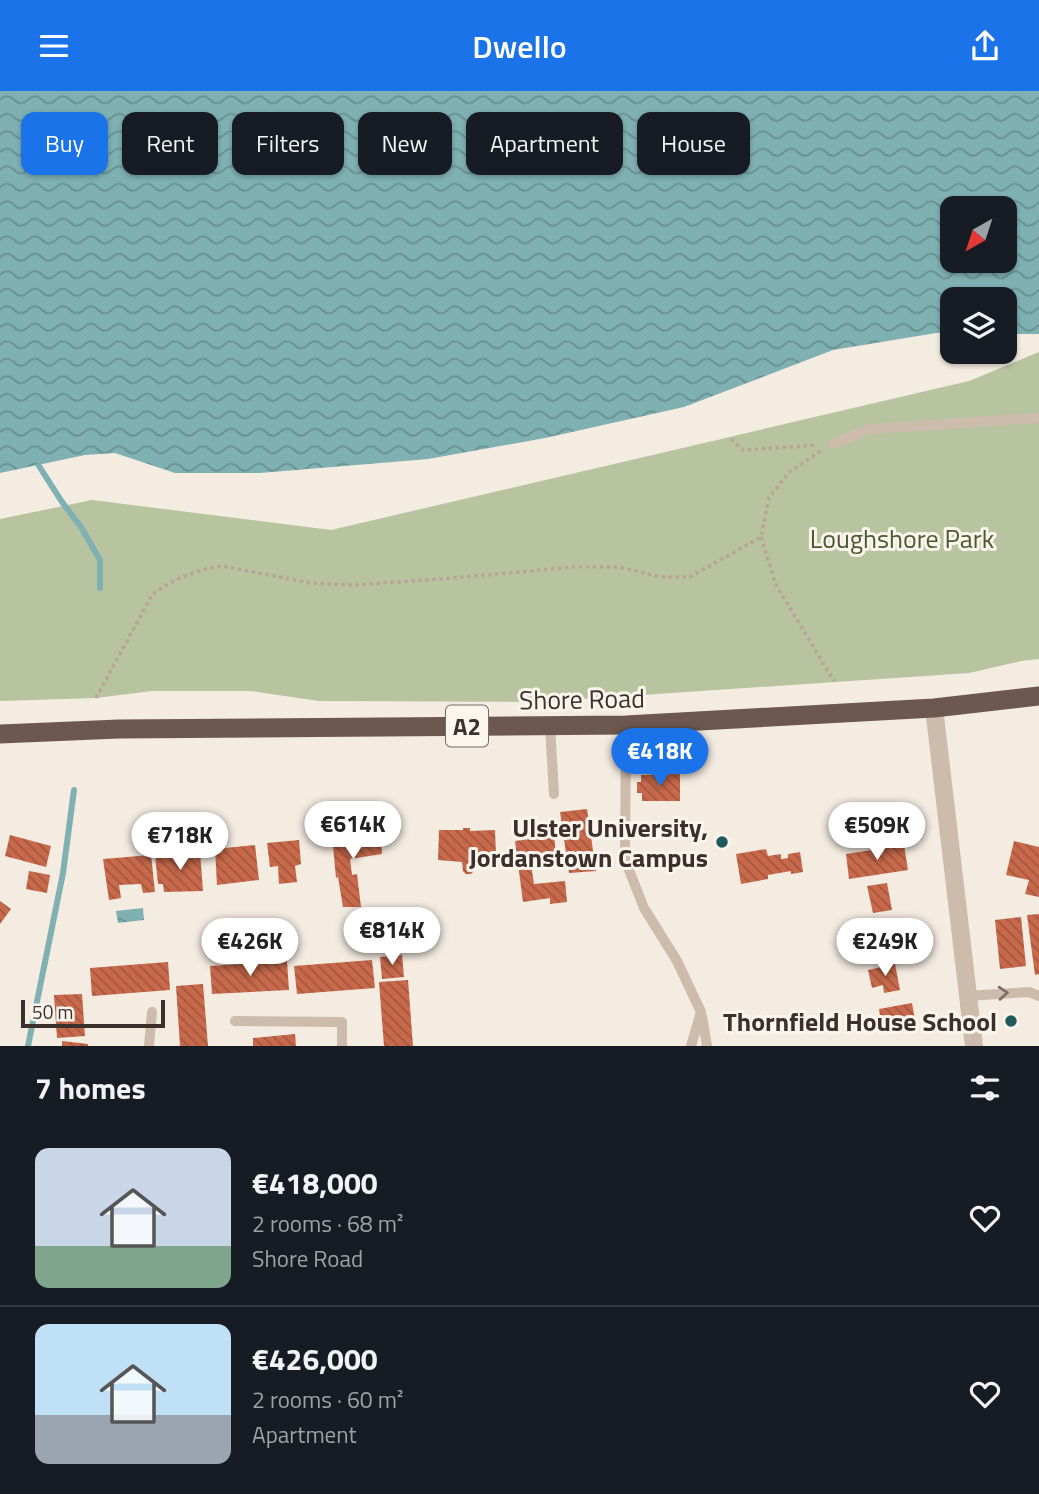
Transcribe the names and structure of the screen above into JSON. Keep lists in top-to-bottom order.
{
  "streets": {
    "highway": ["Shore Road", "A2"]
  },
  "parks": ["Loughshore Park"],
  "places": ["Ulster University, Jordanstown Campus", "Thornfield House School"],
  "scale_bar": "50 m",
  "north": "bottom left",
  "page": {
    "header": "Dwello",
    "chip": [
      "Buy",
      "Rent",
      "Filters",
      "New",
      "Apartment",
      "House"
    ],
    "price": [
      "€418K",
      "€614K",
      "€509K",
      "€718K",
      "€814K",
      "€426K",
      "€249K"
    ],
    "scale": "50 m",
    "heading": "7 homes",
    "list": [
      {
        "name": "€418,000",
        "note": "2 rooms · 68 m² · Shore Road"
      },
      {
        "name": "€426,000",
        "note": "2 rooms · 60 m² · Apartment"
      }
    ]
  }
}
